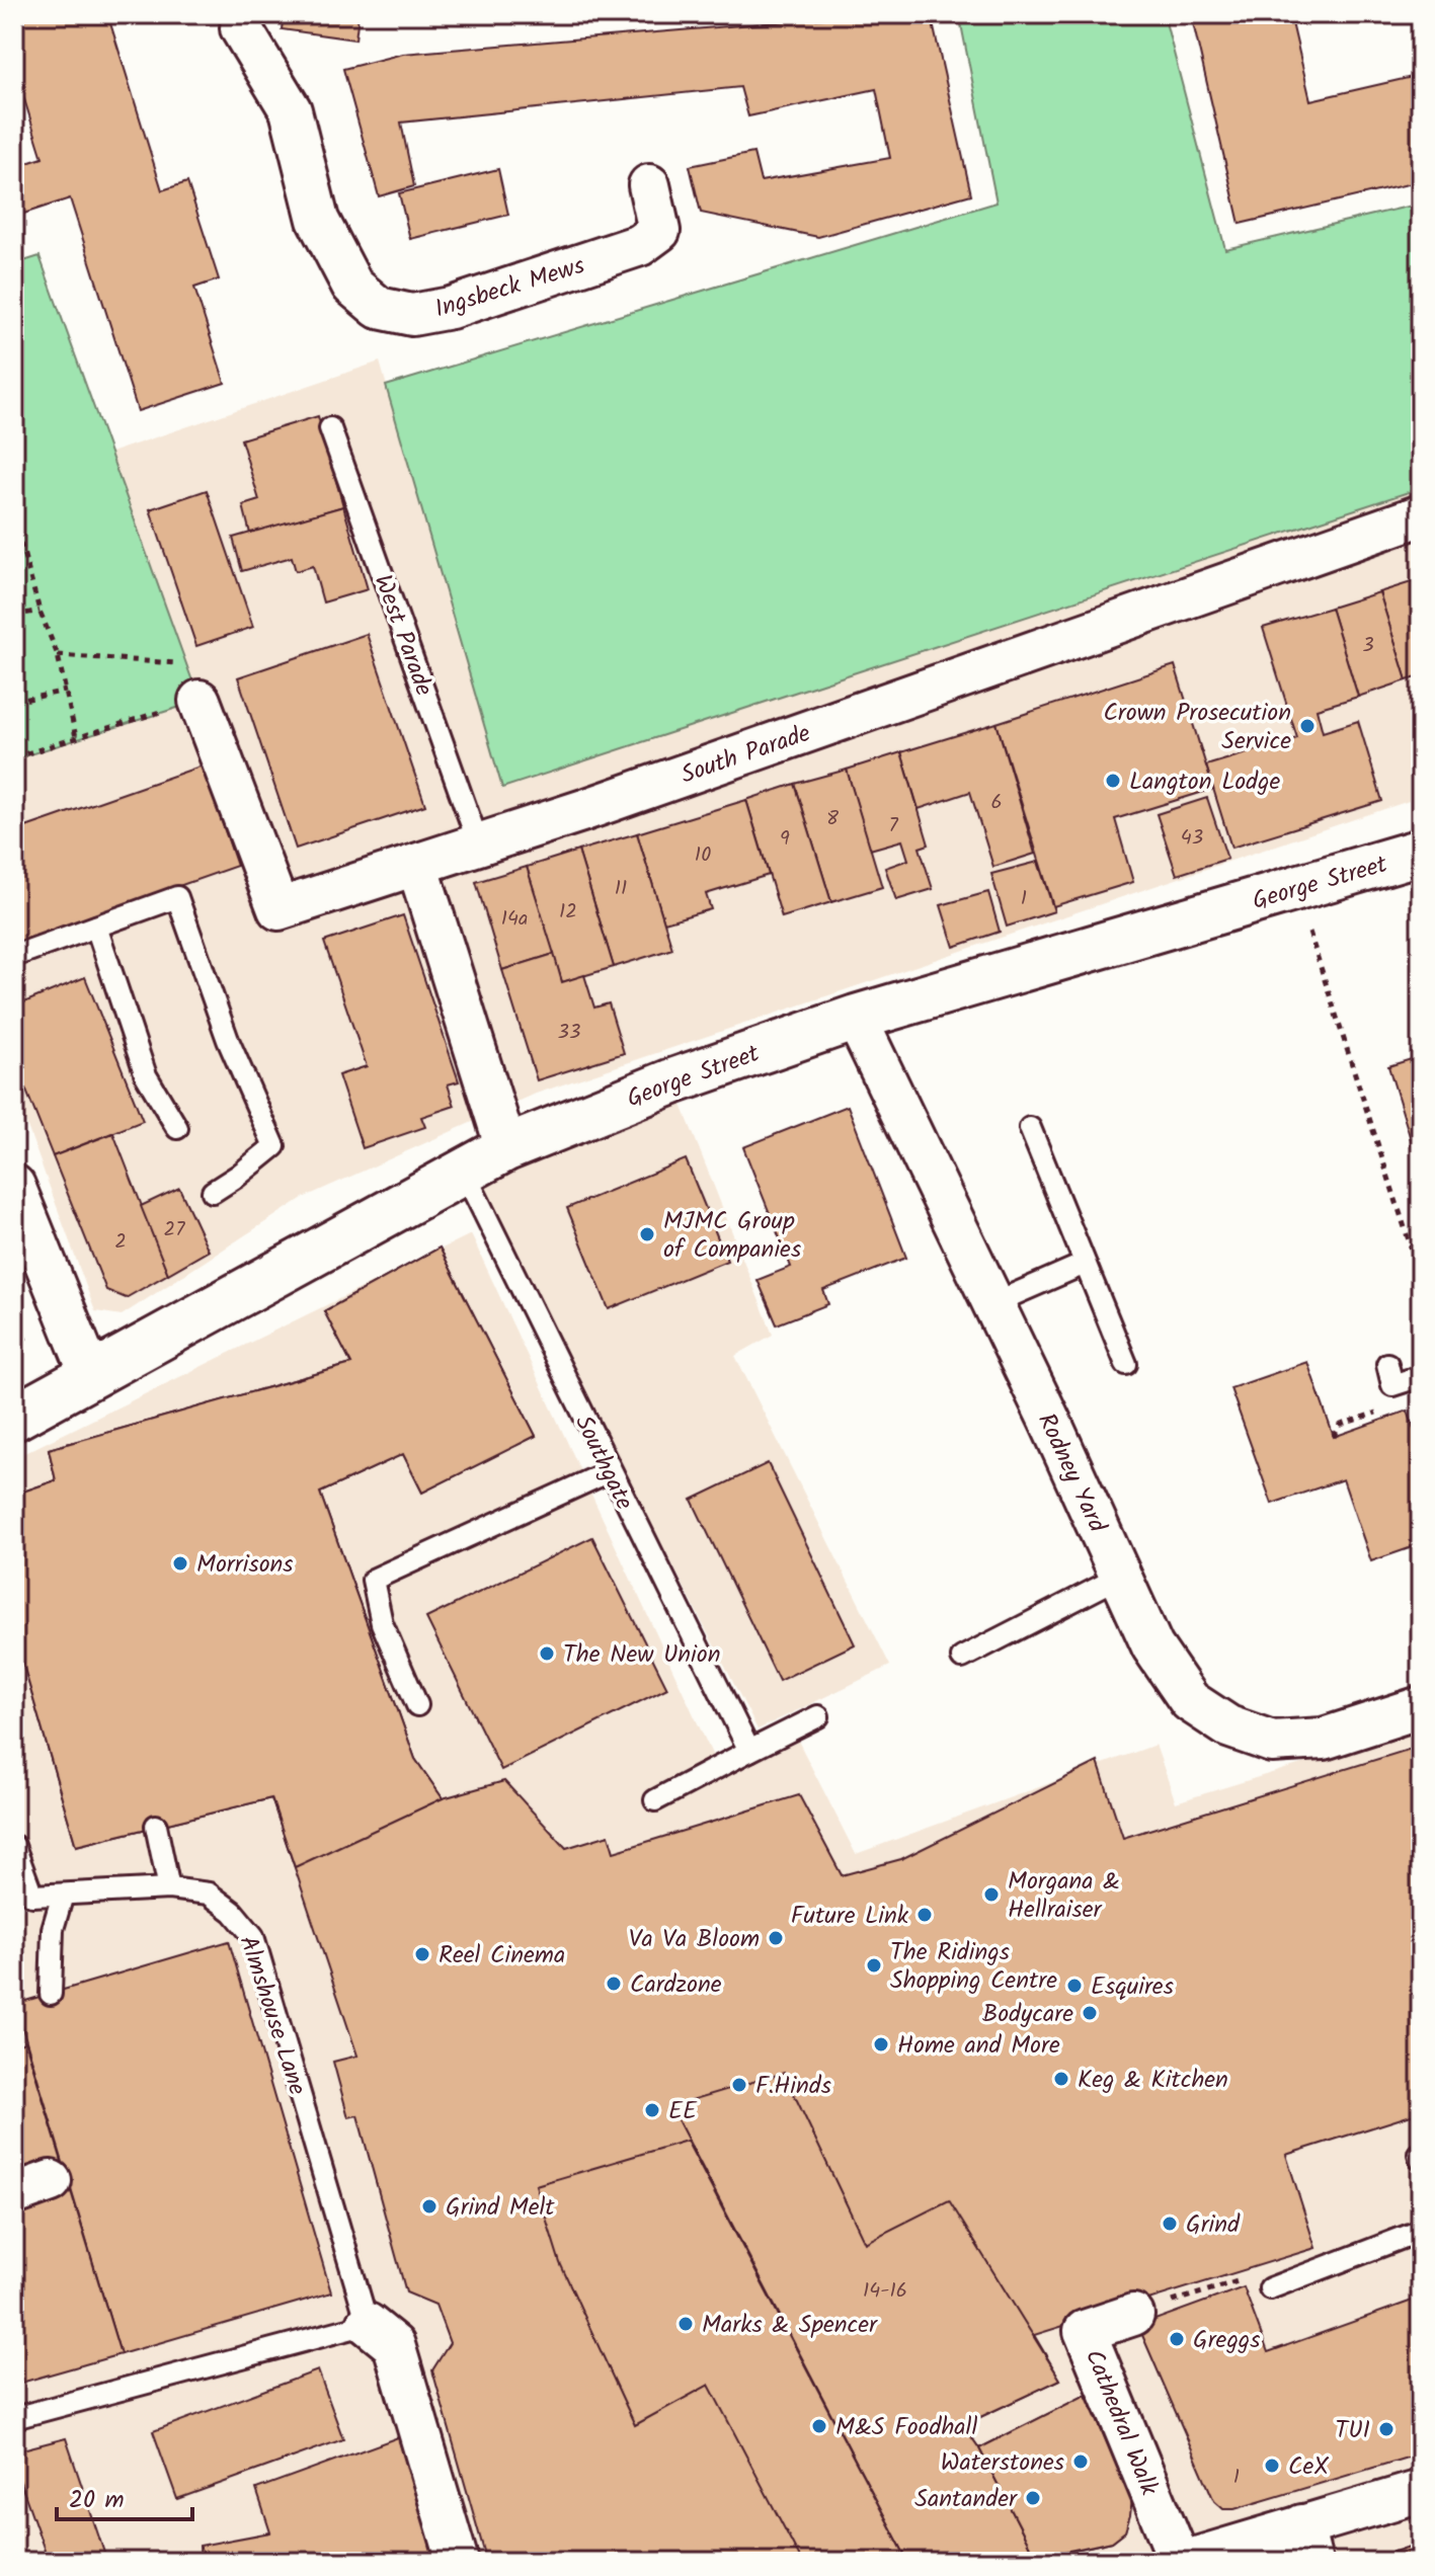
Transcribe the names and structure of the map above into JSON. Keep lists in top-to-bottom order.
{
  "streets": {
    "street": [
      "Ingsbeck Mews",
      "South Parade",
      "George Street",
      "Rodney Yard",
      "Almshouse Lane",
      "Cathedral Walk"
    ],
    "lane": ["West Parade", "Southgate"]
  },
  "crossings": [
    ["West Parade", "South Parade"],
    ["George Street", "Southgate"],
    ["George Street", "Rodney Yard"]
  ],
  "places": [
    "Crown Prosecution Service",
    "Langton Lodge",
    "MJMC Group of Companies",
    "Morrisons",
    "The New Union",
    "Morgana & Hellraiser",
    "Future Link",
    "Va Va Bloom",
    "Reel Cinema",
    "The Ridings Shopping Centre",
    "Cardzone",
    "Esquires",
    "Bodycare",
    "Home and More",
    "Keg & Kitchen",
    "F.Hinds",
    "EE",
    "Grind Melt",
    "Grind",
    "Marks & Spencer",
    "Greggs",
    "M&S Foodhall",
    "TUI",
    "Waterstones",
    "CeX",
    "Santander"
  ],
  "house_numbers": [
    "3",
    "6",
    "8",
    "7",
    "43",
    "9",
    "10",
    "11",
    "1",
    "12",
    "14a",
    "33",
    "27",
    "2",
    "14-16",
    "1"
  ],
  "scale_bar": "20 m"
}
